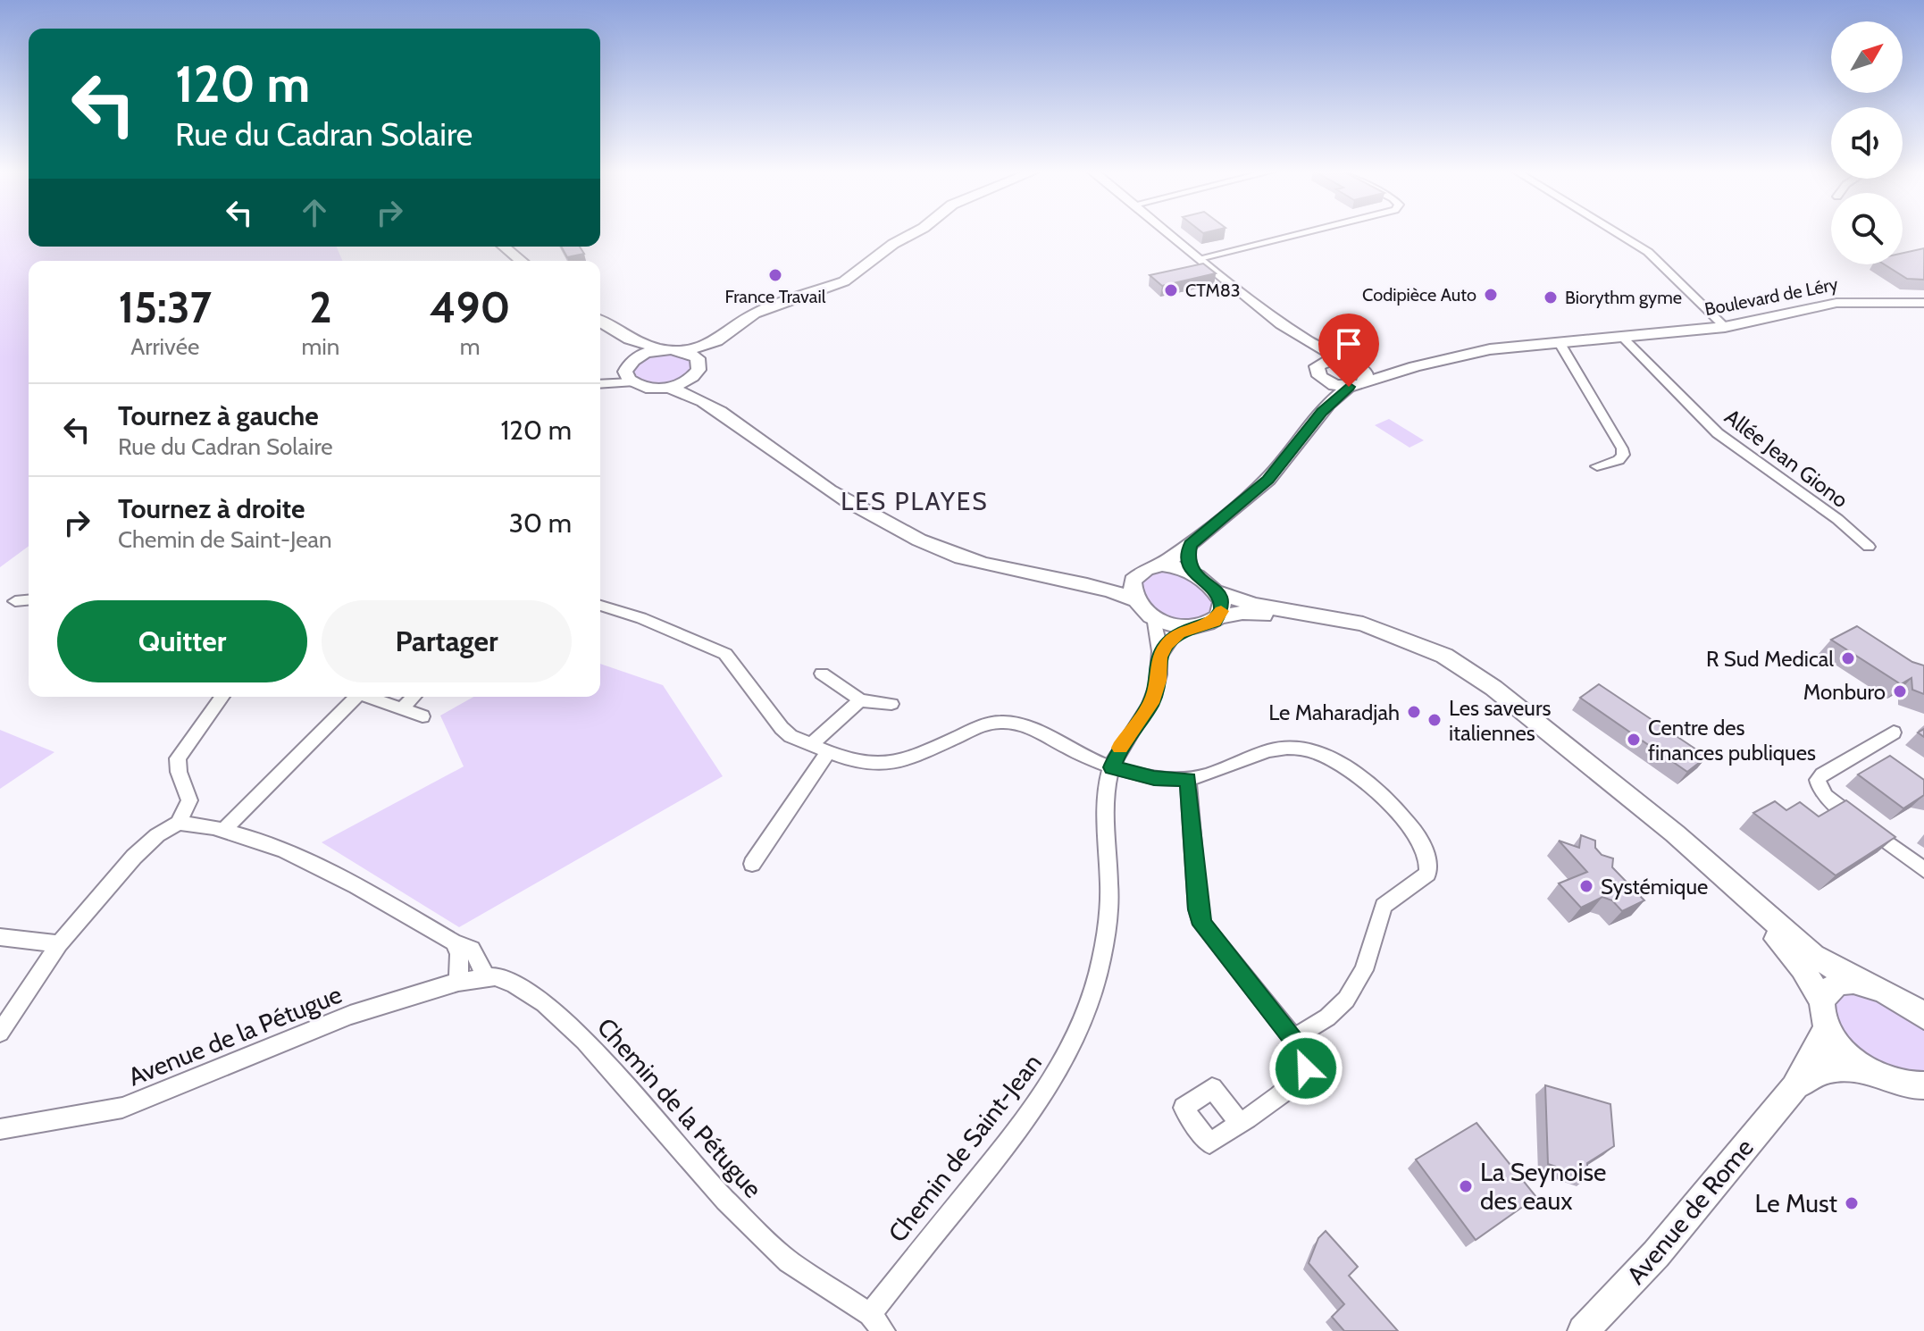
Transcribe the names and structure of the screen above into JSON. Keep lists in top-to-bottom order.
{
  "streets": {
    "street": [
      "Boulevard de Léry",
      "Allée Jean Giono",
      "Avenue de la Pétugue",
      "Chemin de la Pétugue",
      "Chemin de Saint-Jean",
      "Avenue de Rome"
    ]
  },
  "crossings": [
    ["Boulevard de Léry", "Allée Jean Giono"],
    ["Boulevard de Léry", "Chemin de Saint-Jean"],
    ["Avenue de la Pétugue", "Chemin de la Pétugue"],
    ["Chemin de la Pétugue", "Chemin de Saint-Jean"]
  ],
  "districts": ["LES PLAYES"],
  "places": [
    "France Travail",
    "CTM83",
    "Codipièce Auto",
    "Biorythm gyme",
    "R Sud Medical",
    "Monburo",
    "Le Maharadjah",
    "Les saveurs italiennes",
    "Centre des finances publiques",
    "Systémique",
    "La Seynoise des eaux",
    "Le Must"
  ],
  "north": "top right",
  "page": {
    "turn": ["120 m", "Rue du Cadran Solaire"],
    "eta": [
      "15:37",
      "Arrivée",
      "2",
      "min",
      "490",
      "m"
    ],
    "list": [
      {
        "name": "Tournez à gauche",
        "note": "Rue du Cadran Solaire",
        "value": "120 m"
      },
      {
        "name": "Tournez à droite",
        "note": "Chemin de Saint-Jean",
        "value": "30 m"
      }
    ],
    "buttons": ["Quitter", "Partager"]
  }
}
